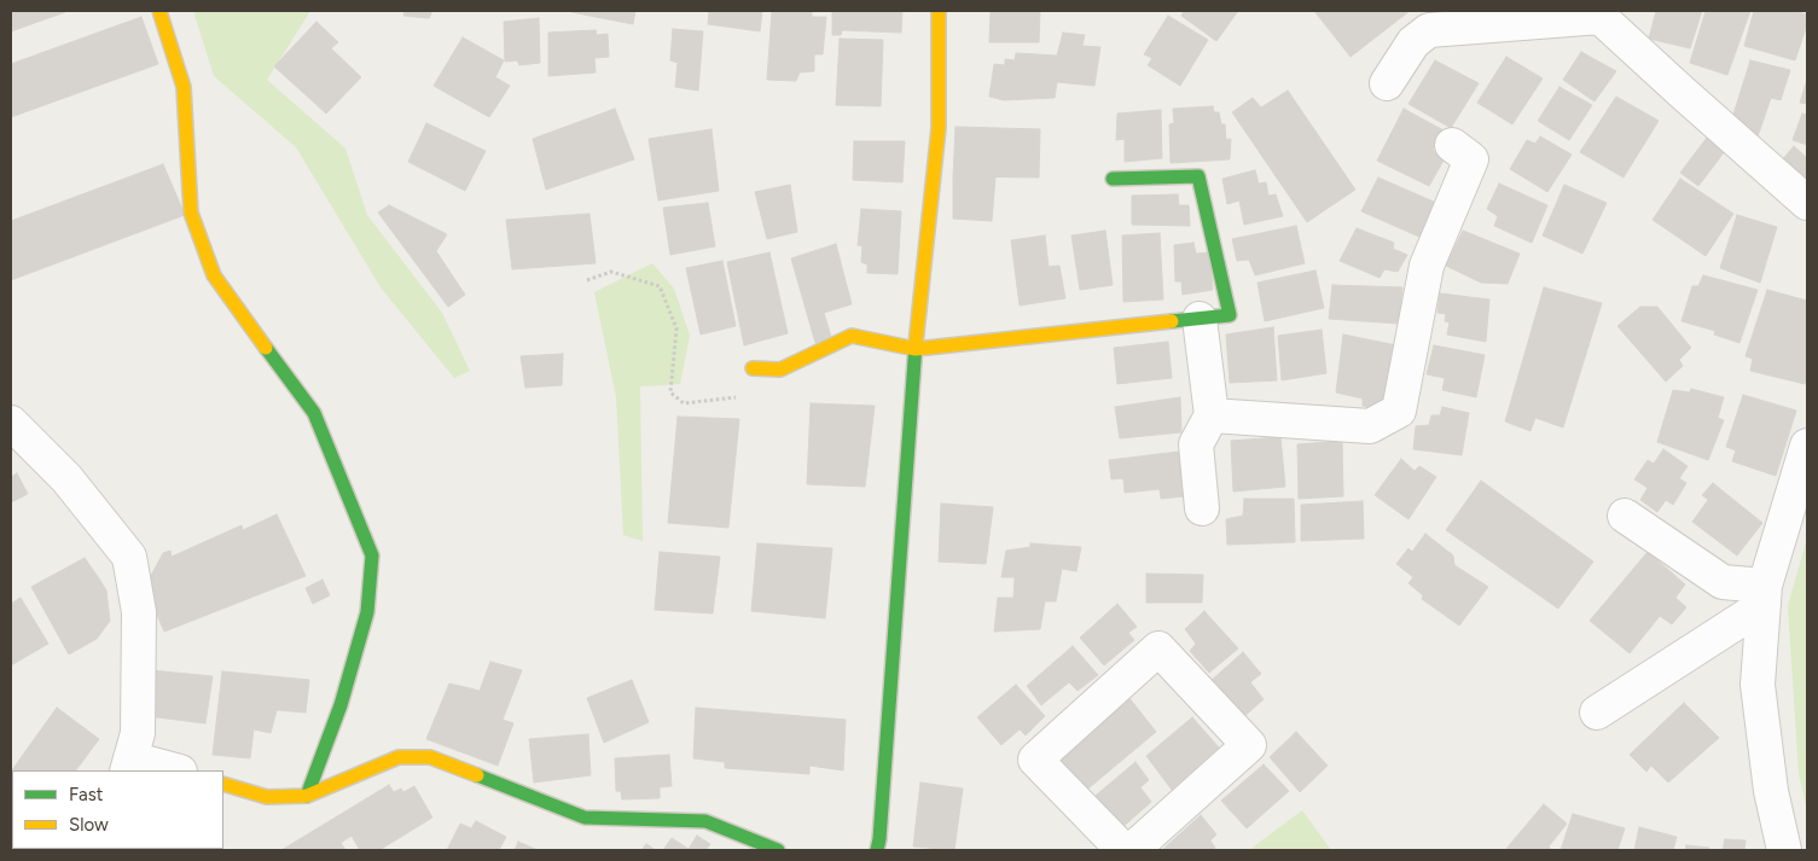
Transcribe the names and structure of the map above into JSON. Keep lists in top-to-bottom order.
{
  "legend": ["Fast", "Slow"]
}
